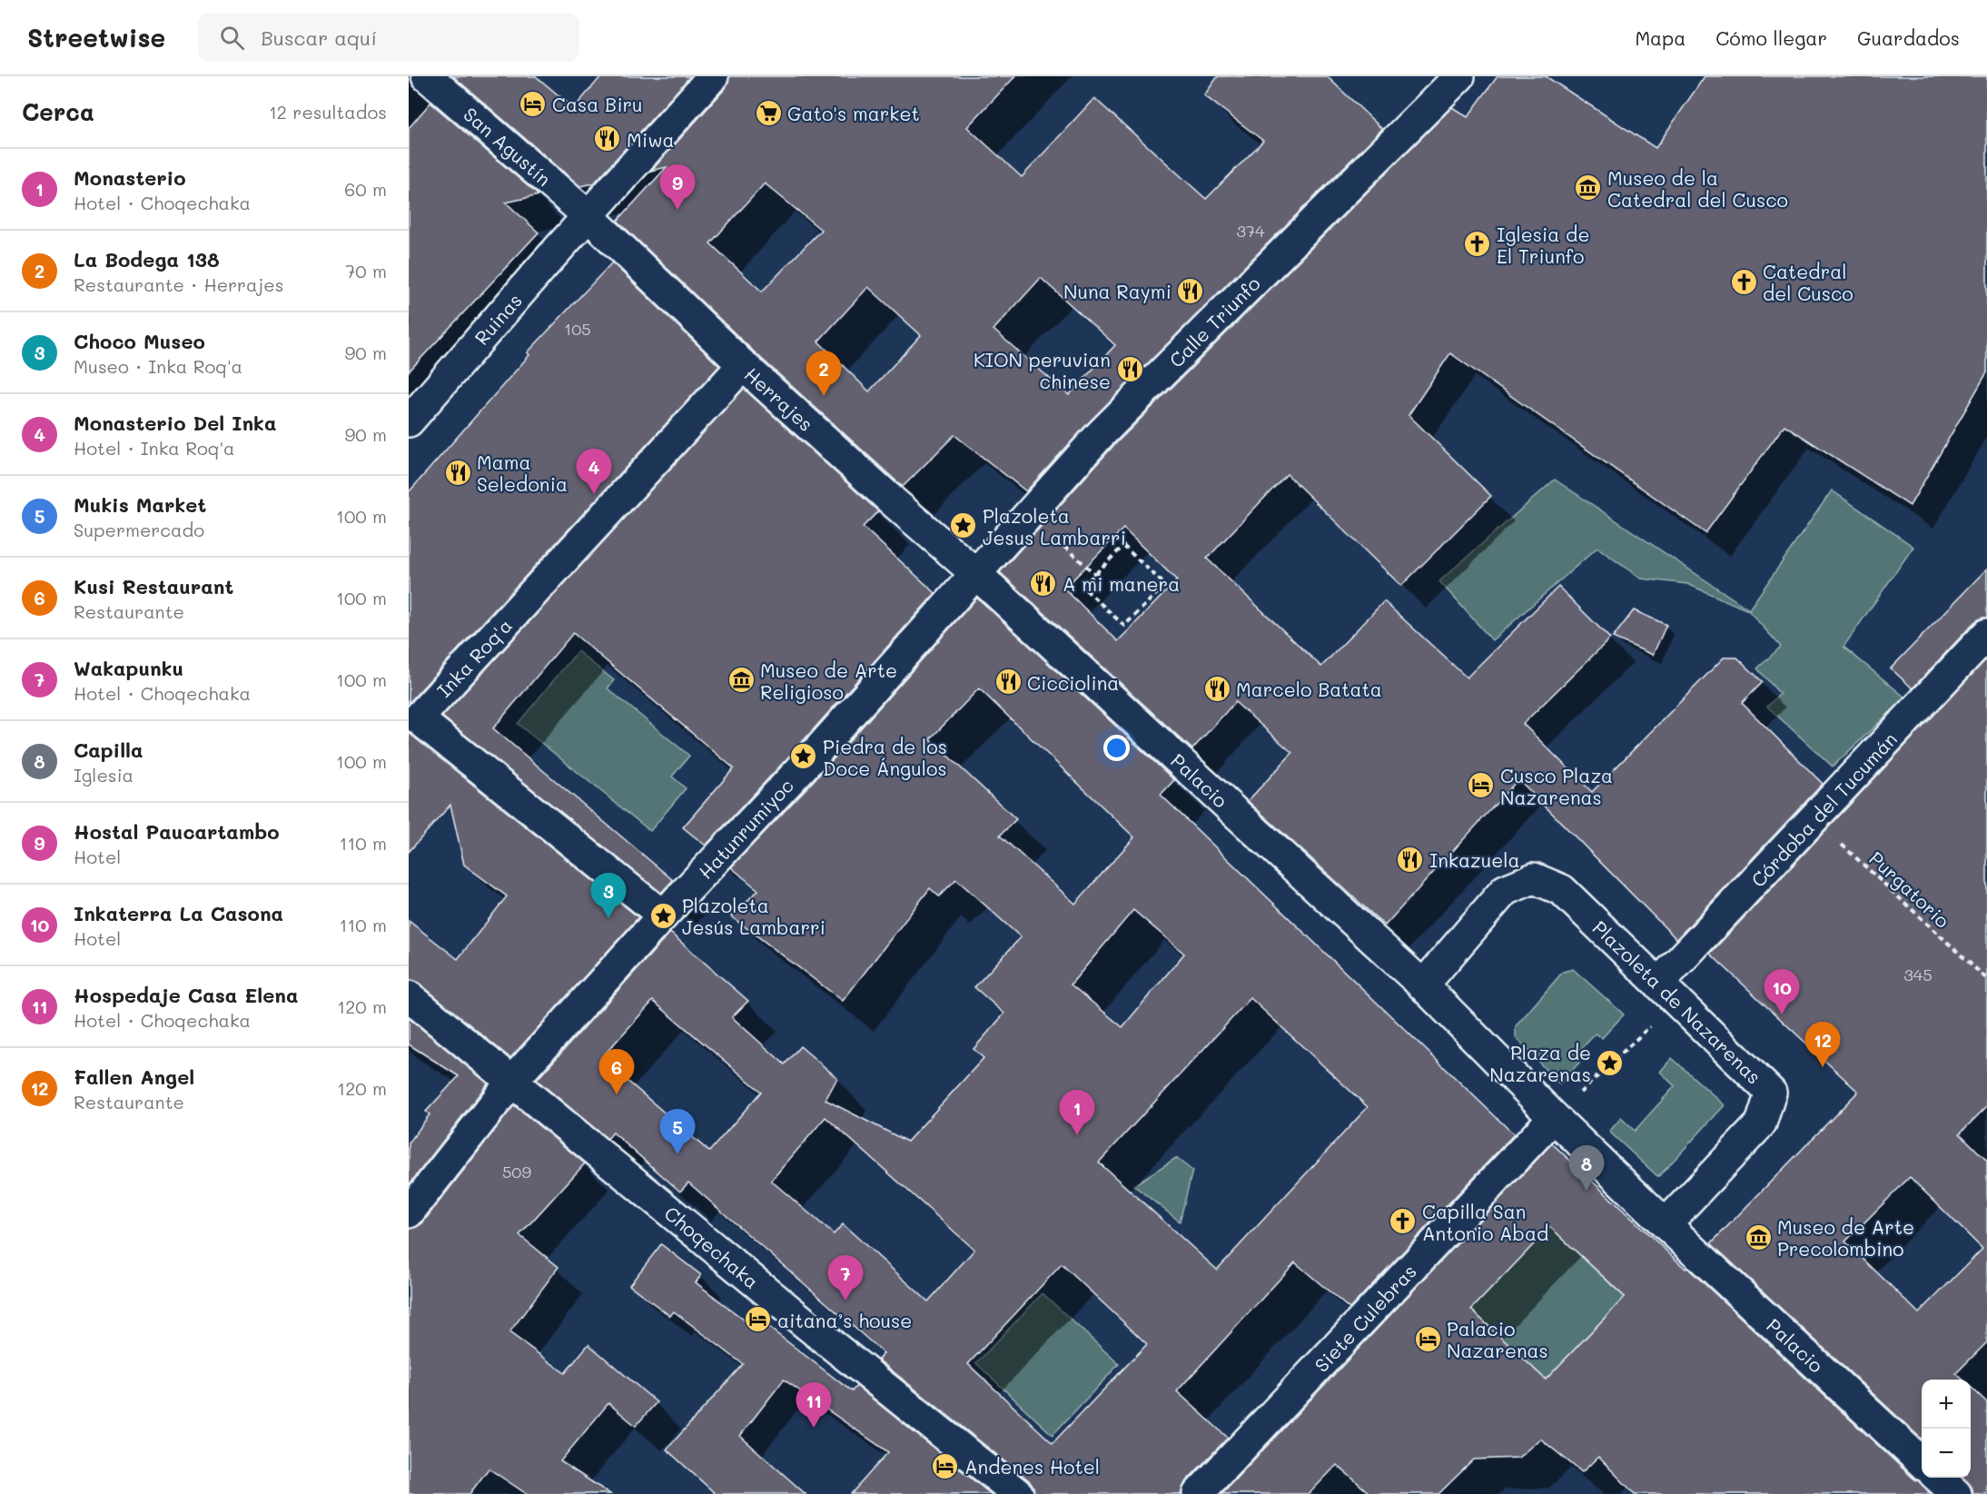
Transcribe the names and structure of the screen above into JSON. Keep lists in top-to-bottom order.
{
  "streets": {
    "street": [
      "San Agustín",
      "Ruinas",
      "Calle Triunfo",
      "Herrajes",
      "Inka Roq'a",
      "Palacio",
      "Córdoba del Tucumán",
      "Hatunrumiyoc",
      "Plazoleta de Nazarenas",
      "Choqechaka",
      "Siete Culebras"
    ],
    "path": ["Purgatorio"]
  },
  "crossings": [
    ["San Agustín", "Ruinas"],
    ["San Agustín", "Herrajes"],
    ["Ruinas", "Herrajes"],
    ["Calle Triunfo", "Herrajes"],
    ["Calle Triunfo", "Palacio"],
    ["Calle Triunfo", "Hatunrumiyoc"],
    ["Herrajes", "Inka Roq'a"],
    ["Herrajes", "Palacio"],
    ["Herrajes", "Hatunrumiyoc"],
    ["Inka Roq'a", "Hatunrumiyoc"],
    ["Palacio", "Hatunrumiyoc"],
    ["Palacio", "Plazoleta de Nazarenas"],
    ["Córdoba del Tucumán", "Purgatorio"],
    ["Córdoba del Tucumán", "Plazoleta de Nazarenas"],
    ["Hatunrumiyoc", "Choqechaka"]
  ],
  "places": {
    "hotel": [
      "Casa Biru",
      "Cusco Plaza Nazarenas",
      "aitana’s house",
      "Palacio Nazarenas",
      "Andenes Hotel"
    ],
    "supermarket": ["Gato's market"],
    "restaurant": [
      "Miwa",
      "Nuna Raymi",
      "KION peruvian chinese",
      "Mama Seledonia",
      "A mi manera",
      "Cicciolina",
      "Marcelo Batata",
      "Inkazuela"
    ],
    "museum": ["Museo de la Catedral del Cusco", "Museo de Arte Religioso", "Museo de Arte Precolombino"],
    "church": ["Iglesia de El Triunfo", "Catedral del Cusco", "Capilla San Antonio Abad"],
    "place": [
      "Plazoleta Jesus Lambarri",
      "Piedra de los Doce Ángulos",
      "Plazoleta Jesús Lambarri",
      "Plaza de Nazarenas"
    ]
  },
  "house_numbers": [
    "374",
    "105",
    "345",
    "509"
  ],
  "page": {
    "header": "Streetwise",
    "search": "Buscar aquí",
    "nav": ["Mapa", "Cómo llegar", "Guardados"],
    "heading": ["Cerca", "12 resultados"],
    "list": [
      {
        "mark": "1",
        "name": "Monasterio",
        "note": "Hotel · Choqechaka",
        "value": "60 m"
      },
      {
        "mark": "2",
        "name": "La Bodega 138",
        "note": "Restaurante · Herrajes",
        "value": "70 m"
      },
      {
        "mark": "3",
        "name": "Choco Museo",
        "note": "Museo · Inka Roq'a",
        "value": "90 m"
      },
      {
        "mark": "4",
        "name": "Monasterio Del Inka",
        "note": "Hotel · Inka Roq'a",
        "value": "90 m"
      },
      {
        "mark": "5",
        "name": "Mukis Market",
        "note": "Supermercado",
        "value": "100 m"
      },
      {
        "mark": "6",
        "name": "Kusi Restaurant",
        "note": "Restaurante",
        "value": "100 m"
      },
      {
        "mark": "7",
        "name": "Wakapunku",
        "note": "Hotel · Choqechaka",
        "value": "100 m"
      },
      {
        "mark": "8",
        "name": "Capilla",
        "note": "Iglesia",
        "value": "100 m"
      },
      {
        "mark": "9",
        "name": "Hostal Paucartambo",
        "note": "Hotel",
        "value": "110 m"
      },
      {
        "mark": "10",
        "name": "Inkaterra La Casona",
        "note": "Hotel",
        "value": "110 m"
      },
      {
        "mark": "11",
        "name": "Hospedaje Casa Elena",
        "note": "Hotel · Choqechaka",
        "value": "120 m"
      },
      {
        "mark": "12",
        "name": "Fallen Angel",
        "note": "Restaurante",
        "value": "120 m"
      }
    ],
    "pins": [
      "9",
      "2",
      "4",
      "3",
      "10",
      "12",
      "6",
      "1",
      "5",
      "8",
      "7",
      "11"
    ],
    "map_buttons": ["+", "−"]
  }
}
